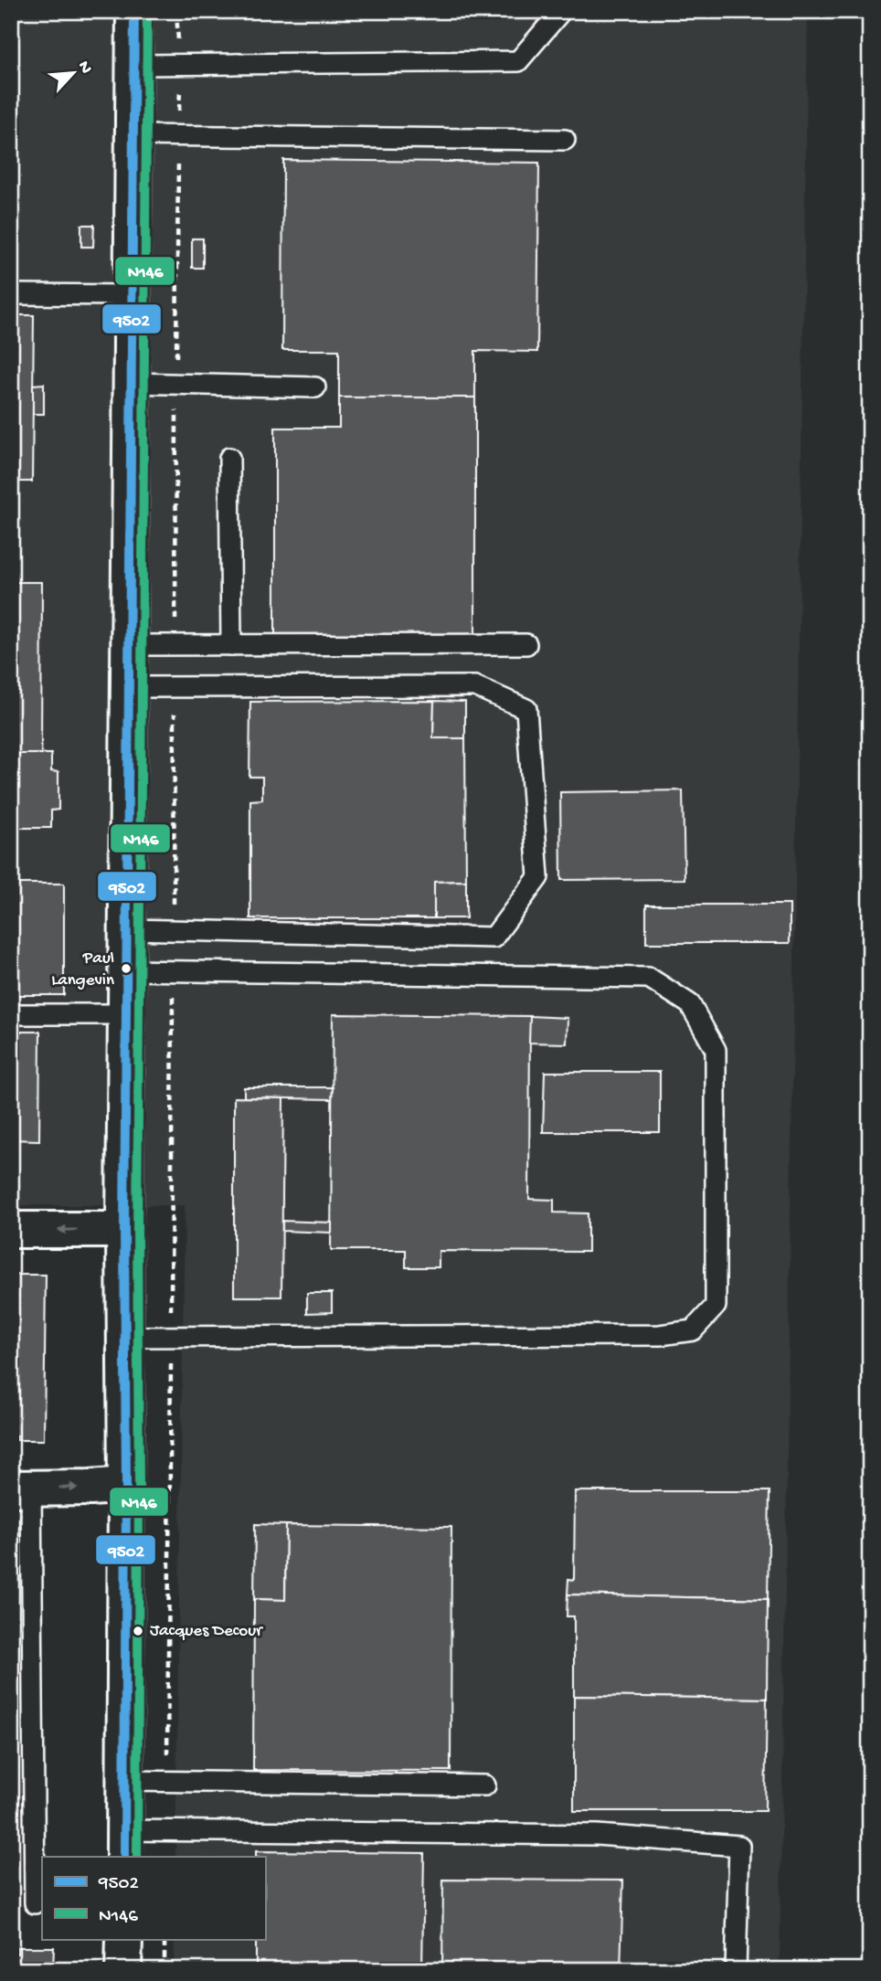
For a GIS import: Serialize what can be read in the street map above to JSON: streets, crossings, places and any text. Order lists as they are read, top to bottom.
{
  "places": ["Paul Langevin", "Jacques Decour"],
  "lines": ["transit line 9502", "transit line N146"],
  "legend": ["9502", "N146"],
  "north": "top right"
}
